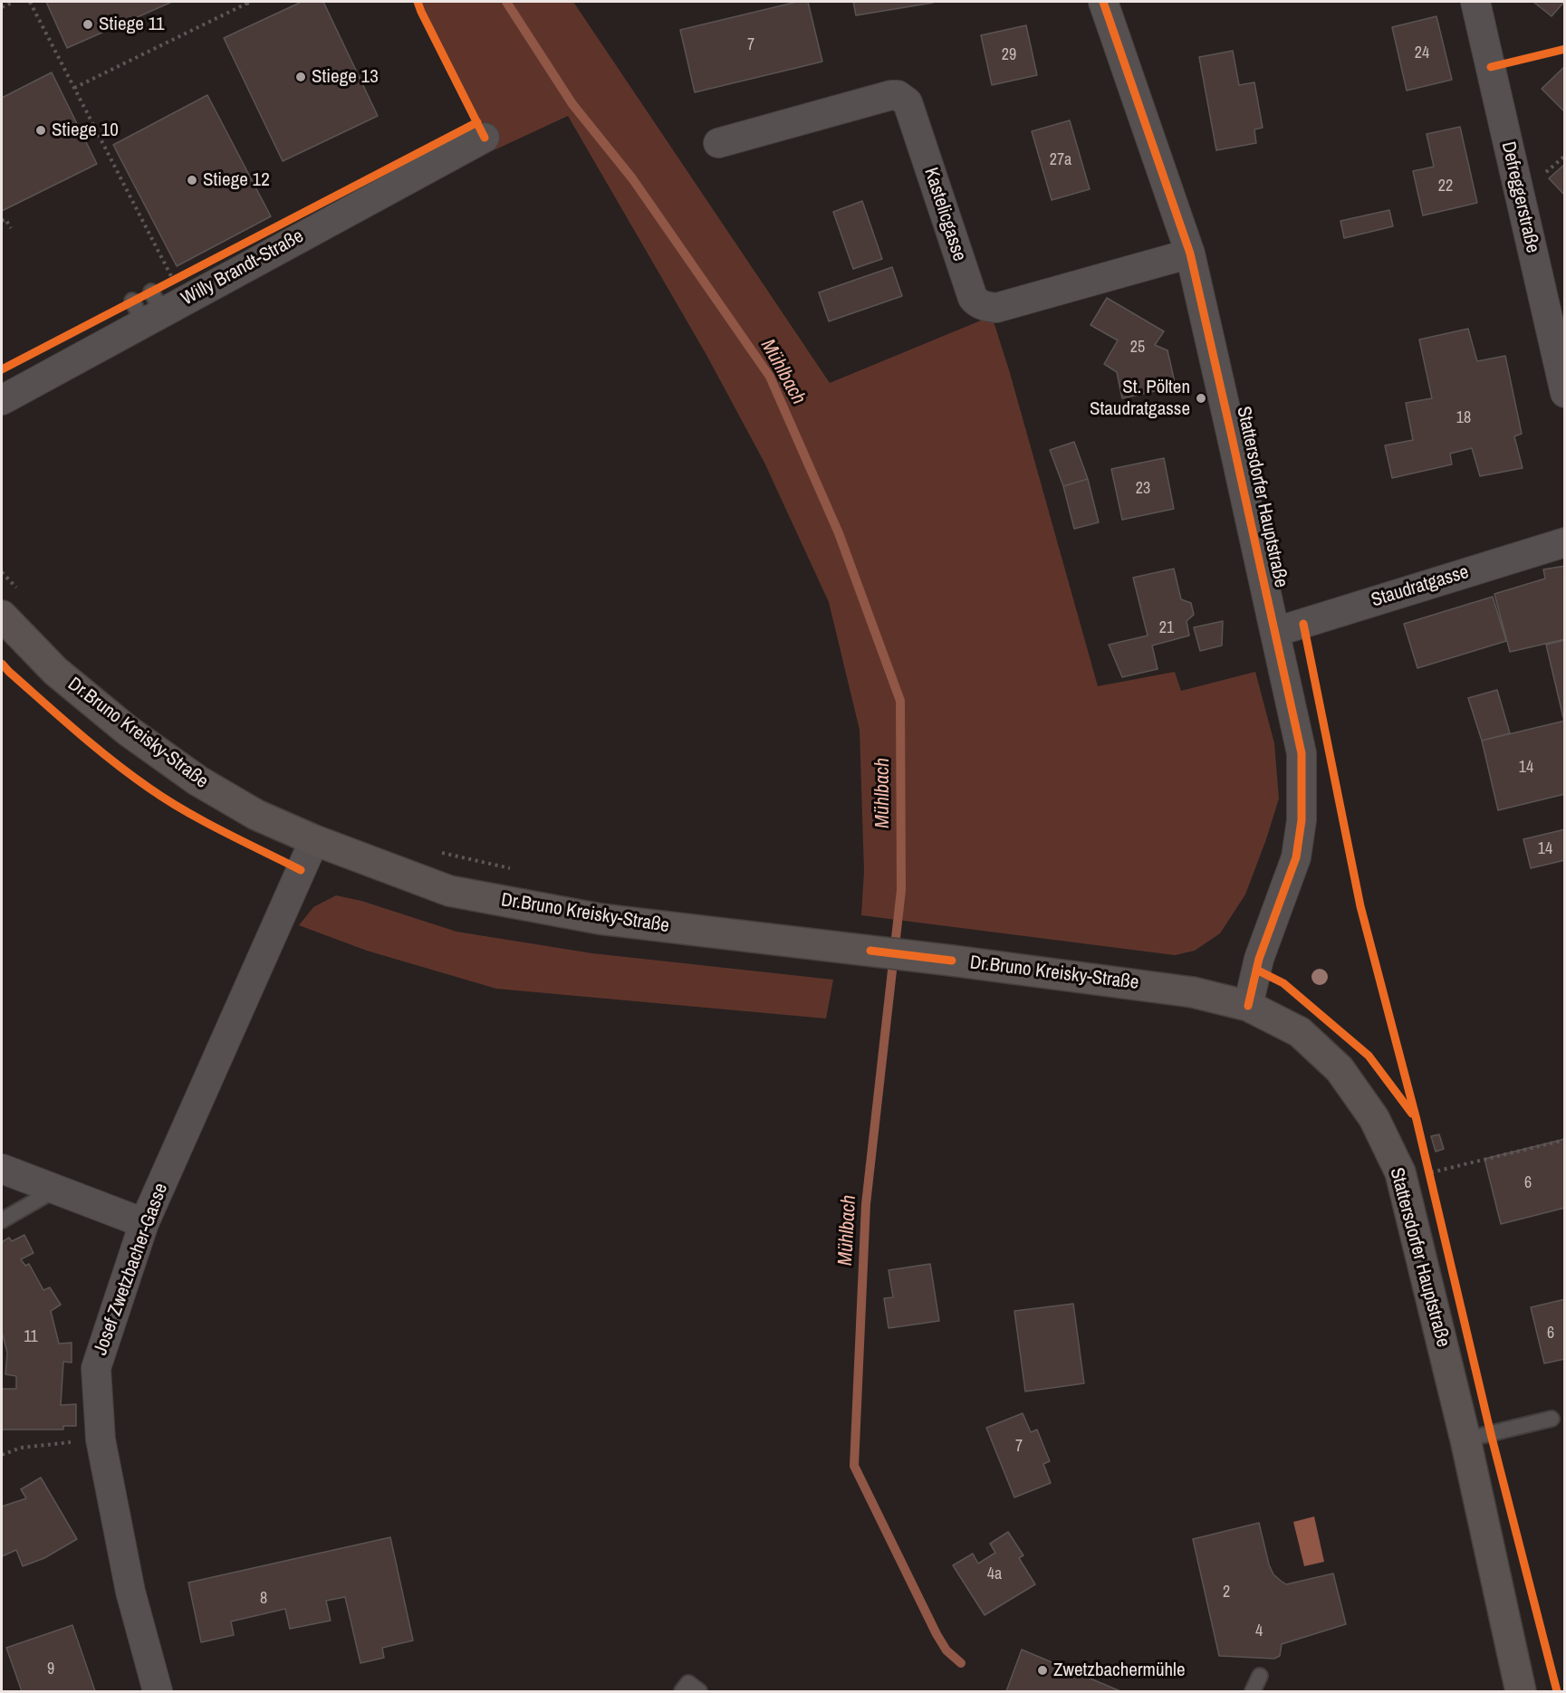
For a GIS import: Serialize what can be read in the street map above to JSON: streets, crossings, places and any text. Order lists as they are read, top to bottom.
{
  "streets": {
    "main road": ["Stattersdorfer Hauptstraße", "Dr.Bruno Kreisky-Straße"],
    "street": [
      "Defreggerstraße",
      "Kastelicgasse",
      "Willy Brandt-Straße",
      "Staudratgasse",
      "Josef Zwetzbacher-Gasse"
    ]
  },
  "crossings": [
    ["Kastelicgasse", "Stattersdorfer Hauptstraße"],
    ["Stattersdorfer Hauptstraße", "Staudratgasse"],
    ["Stattersdorfer Hauptstraße", "Dr.Bruno Kreisky-Straße"],
    ["Dr.Bruno Kreisky-Straße", "Josef Zwetzbacher-Gasse"]
  ],
  "water": ["Mühlbach"],
  "places": [
    "Stiege 11",
    "Stiege 13",
    "Stiege 10",
    "Stiege 12",
    "St. Pölten Staudratgasse",
    "Zwetzbachermühle"
  ],
  "house_numbers": [
    "7",
    "24",
    "29",
    "27a",
    "22",
    "25",
    "18",
    "23",
    "21",
    "14",
    "14",
    "6",
    "6",
    "11",
    "7",
    "4a",
    "2",
    "8",
    "4",
    "9"
  ]
}
